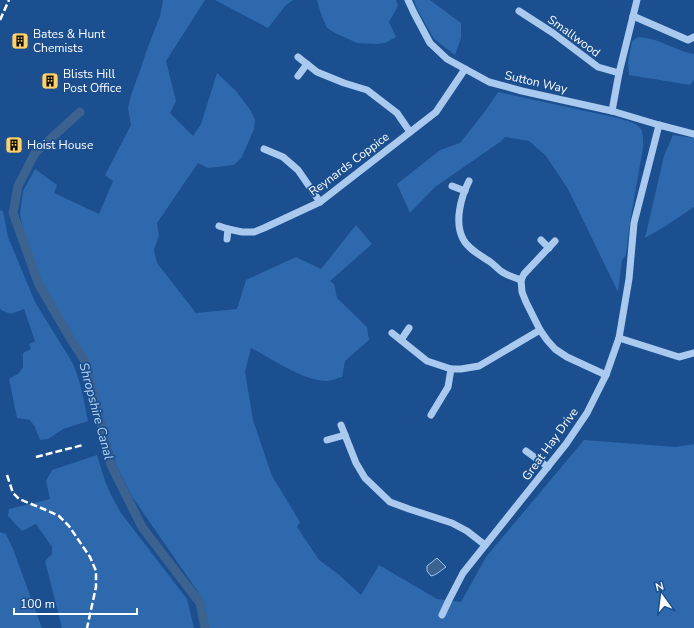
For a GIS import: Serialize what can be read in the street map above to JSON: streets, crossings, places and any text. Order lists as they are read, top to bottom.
{
  "streets": {
    "street": [
      "Smallwood",
      "Sutton Way",
      "Reynards Coppice",
      "Great Hay Drive"
    ]
  },
  "crossings": [
    ["Sutton Way", "Reynards Coppice"],
    ["Sutton Way", "Great Hay Drive"]
  ],
  "water": ["Shropshire Canal"],
  "places": {
    "building": ["Bates & Hunt Chemists", "Blists Hill Post Office", "Hoist House"]
  },
  "scale_bar": "100 m",
  "north": "top"
}
